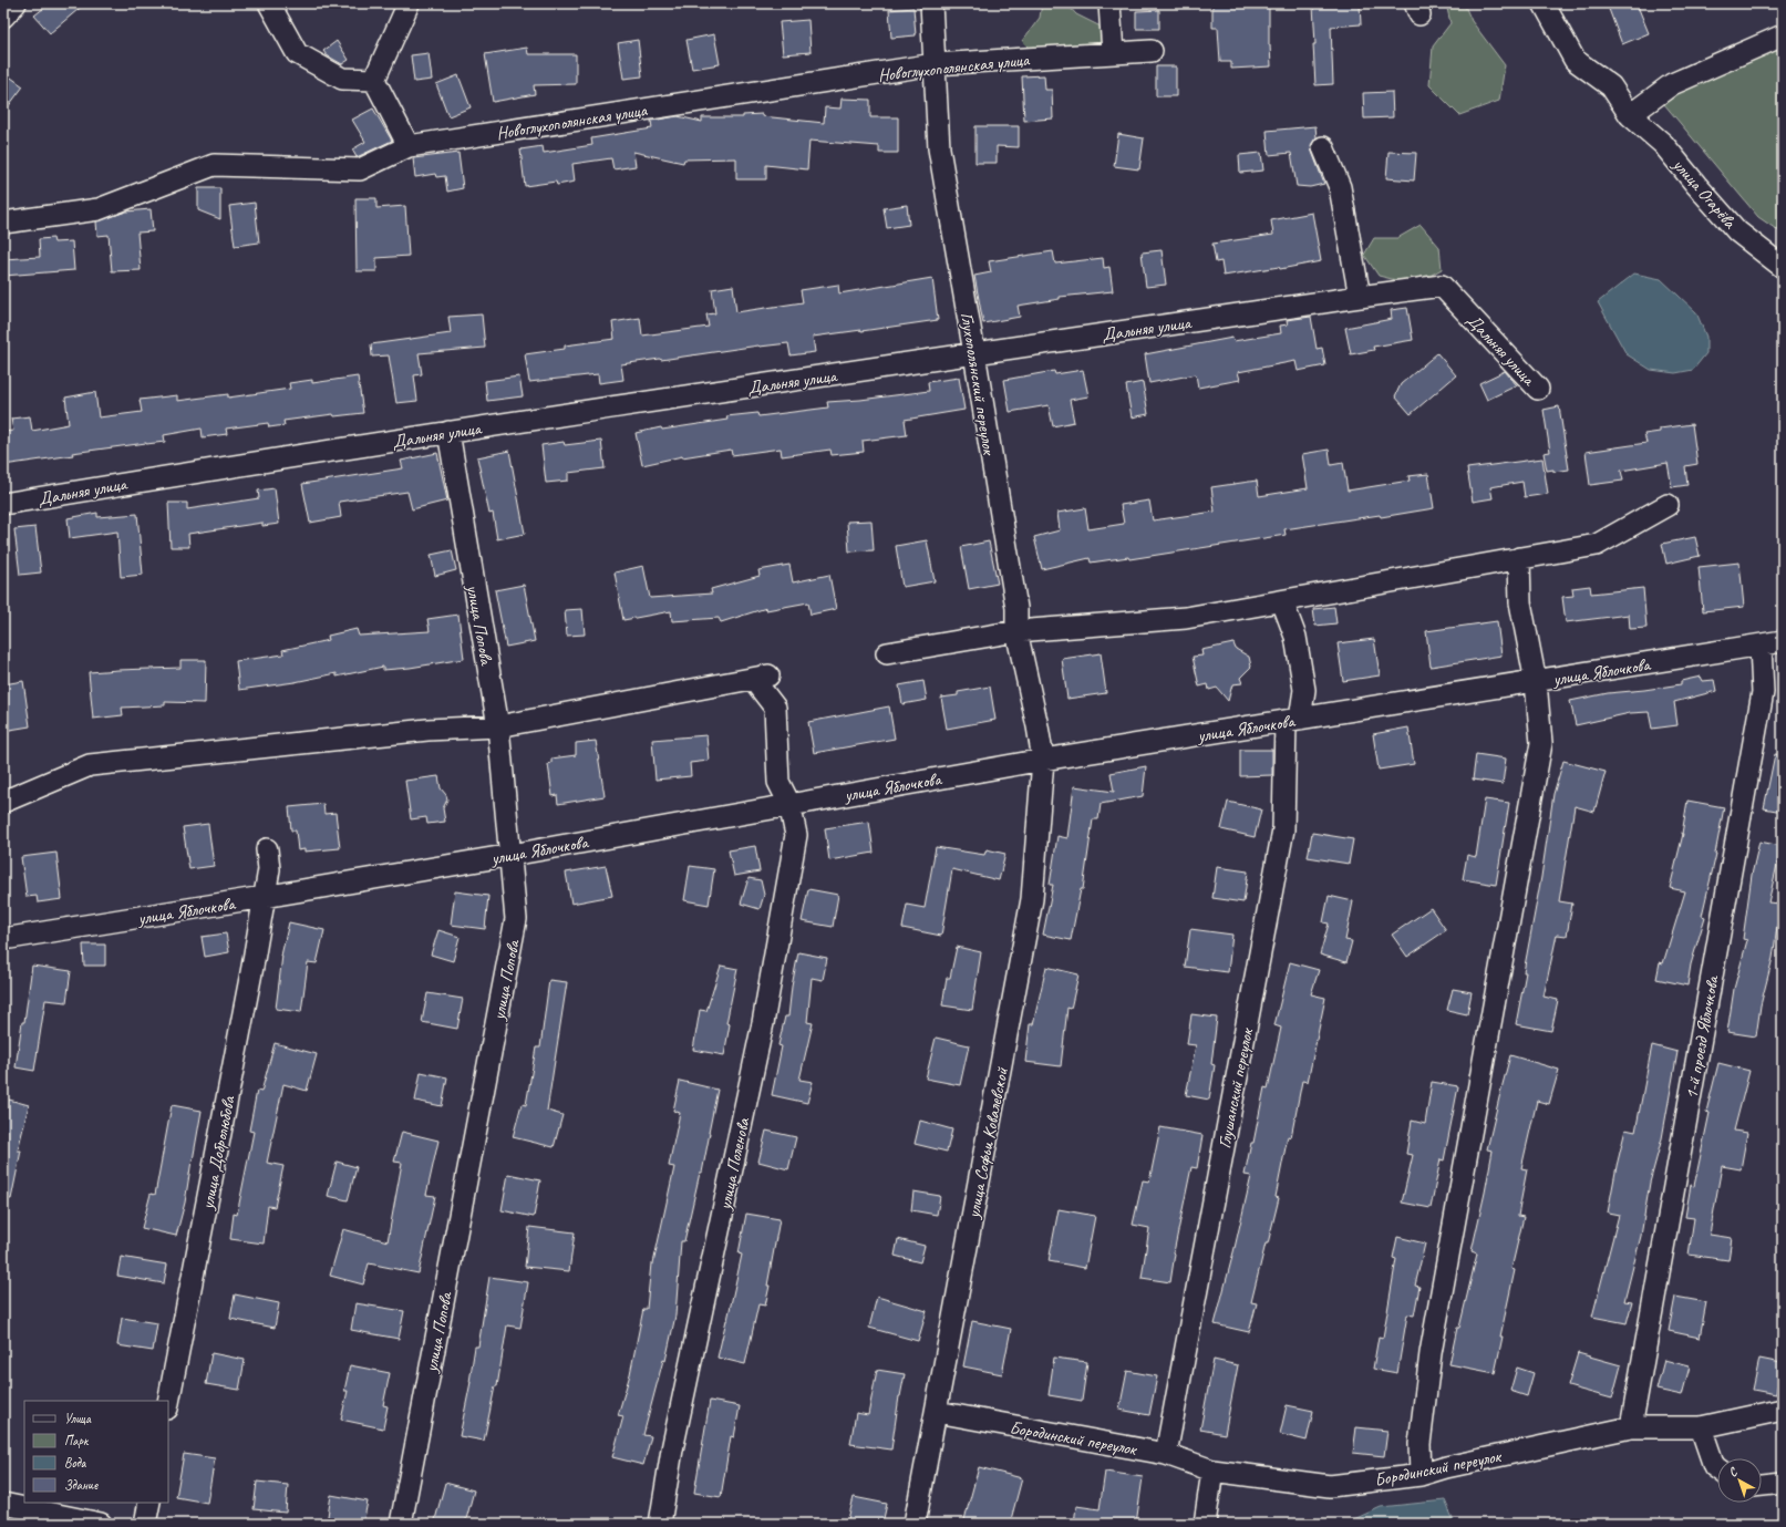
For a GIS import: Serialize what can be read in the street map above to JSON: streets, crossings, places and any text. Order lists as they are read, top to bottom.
{
  "streets": {
    "street": [
      "Новоглухополянская улица",
      "улица Огарёва",
      "Дальняя улица",
      "Глухополянский переулок",
      "улица Попова",
      "улица Яблочкова",
      "1-й проезд Яблочкова",
      "Глушанский переулок",
      "улица Софьи Ковалевской",
      "улица Добролюбова",
      "улица Поленова",
      "Бородинский переулок"
    ]
  },
  "crossings": [
    ["Новоглухополянская улица", "Глухополянский переулок"],
    ["Дальняя улица", "Глухополянский переулок"],
    ["Дальняя улица", "улица Попова"],
    ["Глухополянский переулок", "улица Яблочкова"],
    ["Глухополянский переулок", "улица Софьи Ковалевской"],
    ["улица Попова", "улица Яблочкова"],
    ["улица Попова", "улица Поленова"],
    ["улица Яблочкова", "1-й проезд Яблочкова"],
    ["улица Яблочкова", "Глушанский переулок"],
    ["улица Яблочкова", "улица Софьи Ковалевской"],
    ["улица Яблочкова", "улица Добролюбова"],
    ["улица Яблочкова", "улица Поленова"],
    ["1-й проезд Яблочкова", "Бородинский переулок"],
    ["Глушанский переулок", "Бородинский переулок"],
    ["улица Софьи Ковалевской", "Бородинский переулок"]
  ],
  "legend": [
    "Улица",
    "Парк",
    "Вода",
    "Здание"
  ],
  "north": "top left"
}
